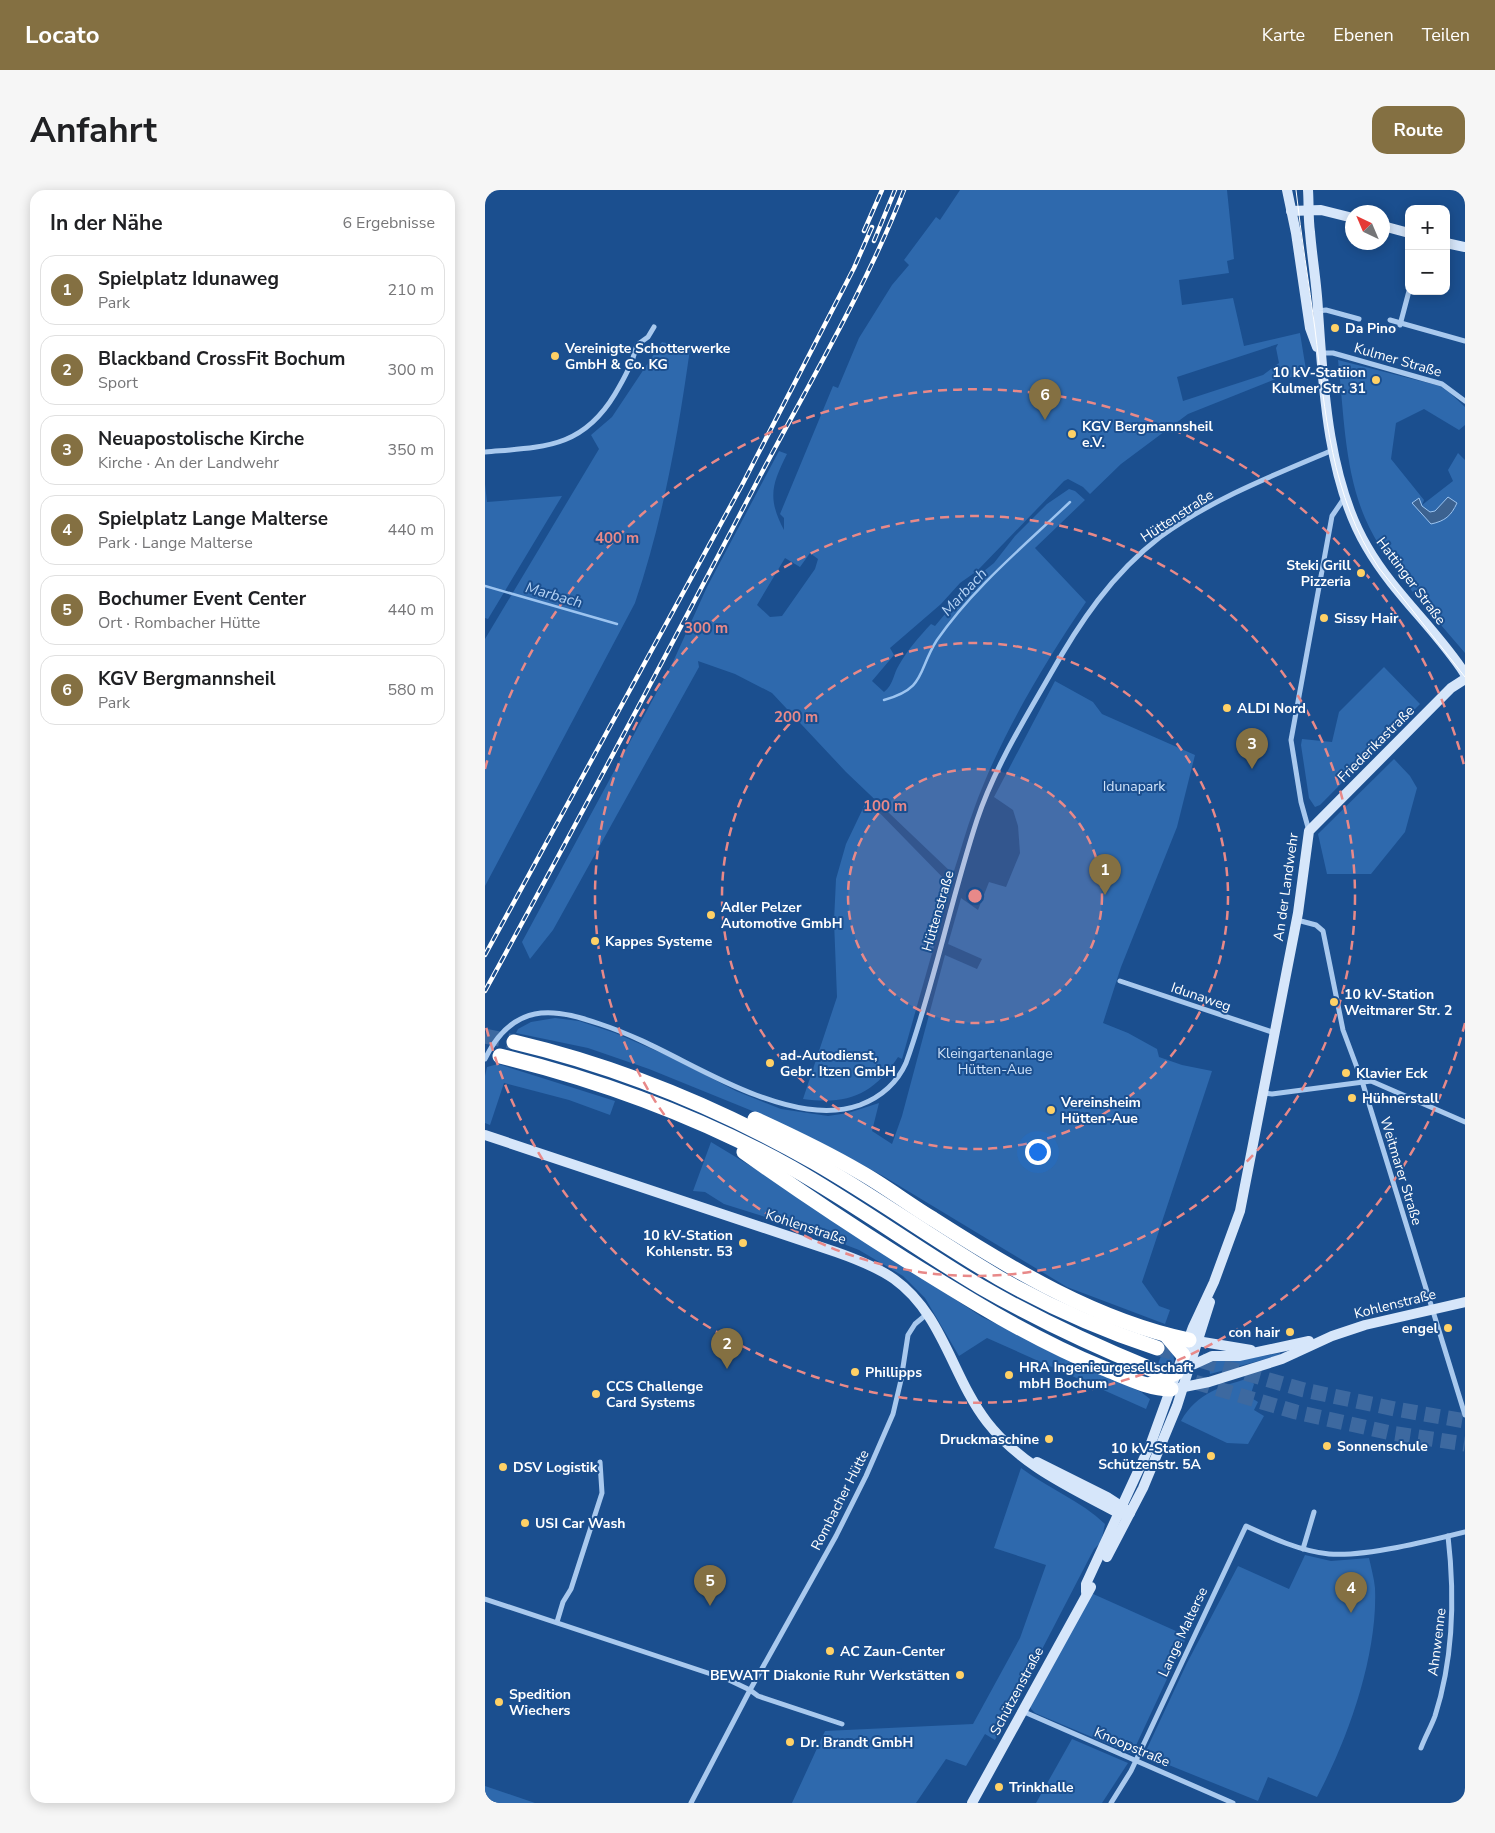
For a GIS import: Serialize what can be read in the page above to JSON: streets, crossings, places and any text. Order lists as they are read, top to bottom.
{
  "streets": {
    "street": [
      "Kulmer Straße",
      "Hüttenstraße",
      "Hattinger Straße",
      "Friederikastraße",
      "An der Landwehr",
      "Idunaweg",
      "Weitmarer Straße",
      "Kohlenstraße",
      "Rombacher Hütte",
      "Lange Malterse",
      "Ahnwenne",
      "Schützenstraße",
      "Knoopstraße"
    ]
  },
  "crossings": [
    ["Kulmer Straße", "Hattinger Straße"],
    ["Hüttenstraße", "Hattinger Straße"],
    ["Hattinger Straße", "An der Landwehr"],
    ["Friederikastraße", "An der Landwehr"],
    ["An der Landwehr", "Idunaweg"],
    ["An der Landwehr", "Weitmarer Straße"],
    ["An der Landwehr", "Kohlenstraße"],
    ["An der Landwehr", "Schützenstraße"],
    ["Weitmarer Straße", "Kohlenstraße"],
    ["Kohlenstraße", "Rombacher Hütte"],
    ["Kohlenstraße", "Schützenstraße"],
    ["Lange Malterse", "Ahnwenne"],
    ["Lange Malterse", "Knoopstraße"],
    ["Schützenstraße", "Knoopstraße"]
  ],
  "water": ["Marbach"],
  "parks": ["Idunapark", "Kleingartenanlage Hütten-Aue"],
  "places": [
    "Da Pino",
    "Vereinigte Schotterwerke GmbH & Co. KG",
    "10 kV-Statiion Kulmer Str. 31",
    "KGV Bergmannsheil e.V.",
    "Steki Grill Pizzeria",
    "Sissy Hair",
    "ALDI Nord",
    "Adler Pelzer Automotive GmbH",
    "Kappes Systeme",
    "10 kV-Station Weitmarer Str. 2",
    "ad-Autodienst, Gebr. Itzen GmbH",
    "Klavier Eck",
    "Hühnerstall",
    "Vereinsheim Hütten-Aue",
    "10 kV-Station Kohlenstr. 53",
    "engel",
    "con hair",
    "Phillipps",
    "HRA Ingenieurgesellschaft mbH Bochum",
    "CCS Challenge Card Systems",
    "Druckmaschine",
    "Sonnenschule",
    "10 kV-Station Schützenstr. 5A",
    "DSV Logistik",
    "USI Car Wash",
    "AC Zaun-Center",
    "BEWATT Diakonie Ruhr Werkstätten",
    "Spedition Wiechers",
    "Dr. Brandt GmbH",
    "Trinkhalle"
  ],
  "north": "top left",
  "page": {
    "header": "Locato",
    "nav": ["Karte", "Ebenen", "Teilen"],
    "buttons": "Route",
    "title": "Anfahrt",
    "heading": ["In der Nähe", "6 Ergebnisse"],
    "map_buttons": ["+", "−"],
    "list": [
      {
        "mark": "1",
        "name": "Spielplatz Idunaweg",
        "note": "Park",
        "value": "210 m"
      },
      {
        "mark": "2",
        "name": "Blackband CrossFit Bochum",
        "note": "Sport",
        "value": "300 m"
      },
      {
        "mark": "3",
        "name": "Neuapostolische Kirche",
        "note": "Kirche · An der Landwehr",
        "value": "350 m"
      },
      {
        "mark": "4",
        "name": "Spielplatz Lange Malterse",
        "note": "Park · Lange Malterse",
        "value": "440 m"
      },
      {
        "mark": "5",
        "name": "Bochumer Event Center",
        "note": "Ort · Rombacher Hütte",
        "value": "440 m"
      },
      {
        "mark": "6",
        "name": "KGV Bergmannsheil",
        "note": "Park",
        "value": "580 m"
      }
    ],
    "pins": [
      "6",
      "3",
      "1",
      "2",
      "5",
      "4"
    ]
  },
  "rings": [
    "400 m",
    "300 m",
    "200 m",
    "100 m"
  ]
}
